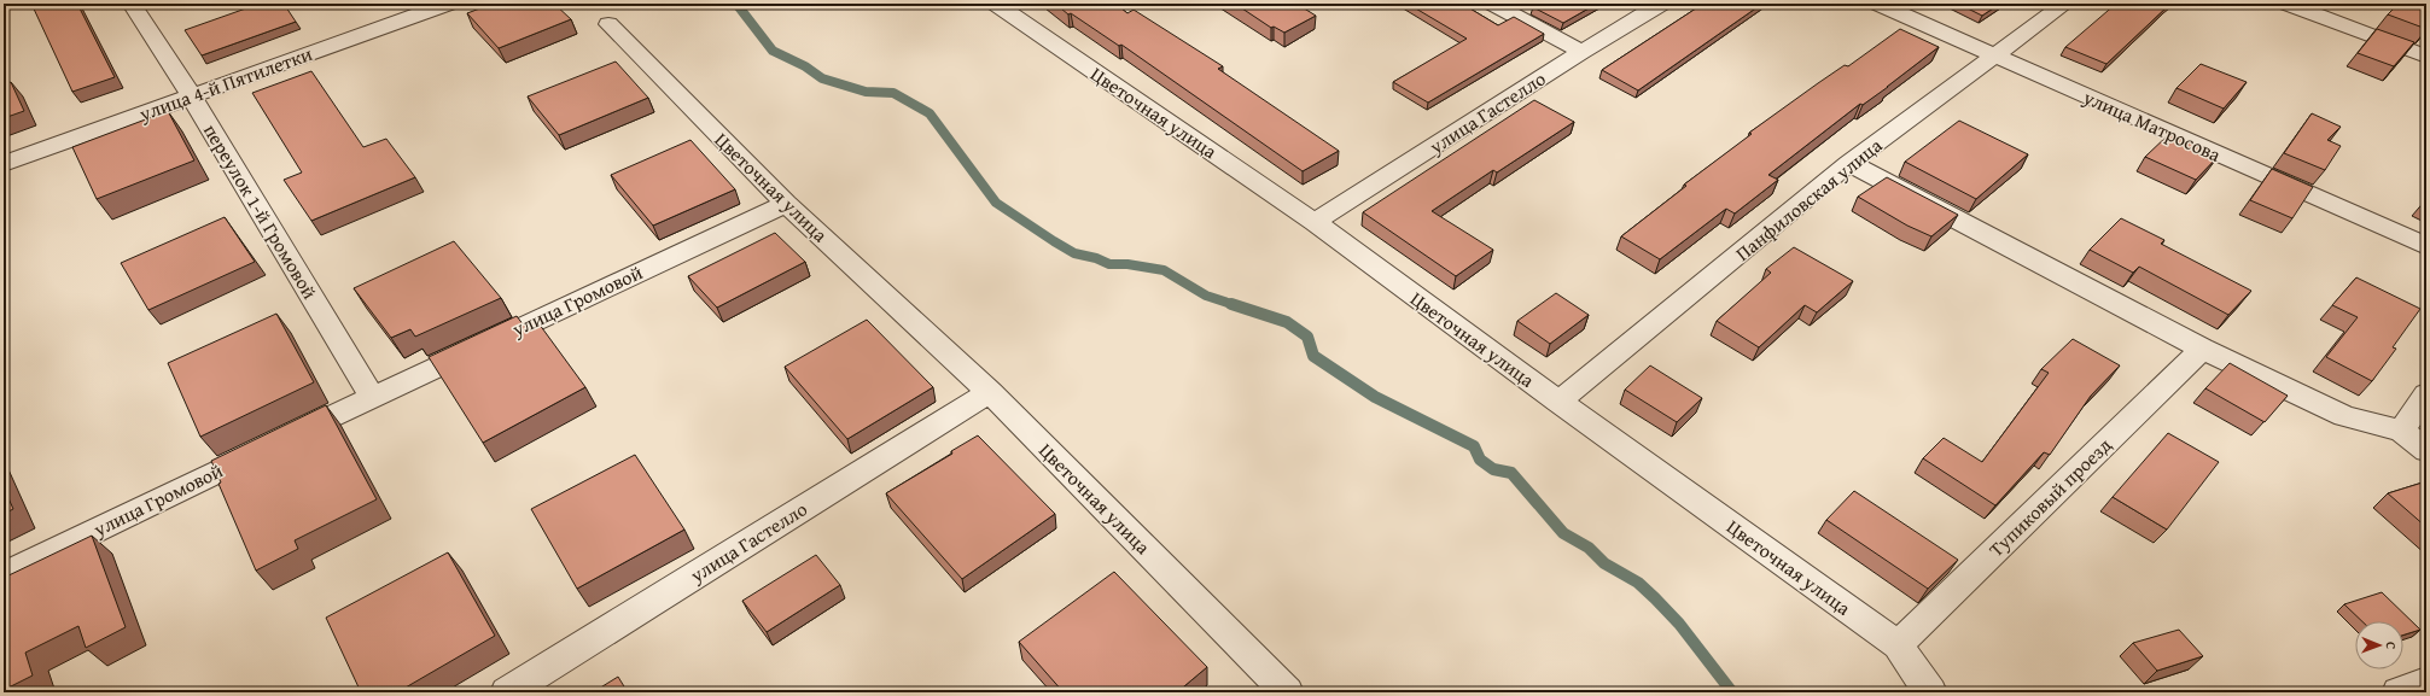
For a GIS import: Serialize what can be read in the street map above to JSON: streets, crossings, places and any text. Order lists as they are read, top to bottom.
{
  "streets": {
    "street": [
      "улица 4-й Пятилетки",
      "Цветочная улица",
      "улица Гастелло",
      "улица Матросова",
      "Панфиловская улица",
      "переулок 1-й Громовой",
      "улица Громовой",
      "Тупиковый проезд"
    ]
  },
  "crossings": [
    ["улица 4-й Пятилетки", "переулок 1-й Громовой"],
    ["Цветочная улица", "улица Гастелло"],
    ["Цветочная улица", "Панфиловская улица"],
    ["Цветочная улица", "улица Громовой"],
    ["Цветочная улица", "Тупиковый проезд"],
    ["улица Матросова", "Панфиловская улица"],
    ["переулок 1-й Громовой", "улица Громовой"]
  ],
  "north": "right"
}
